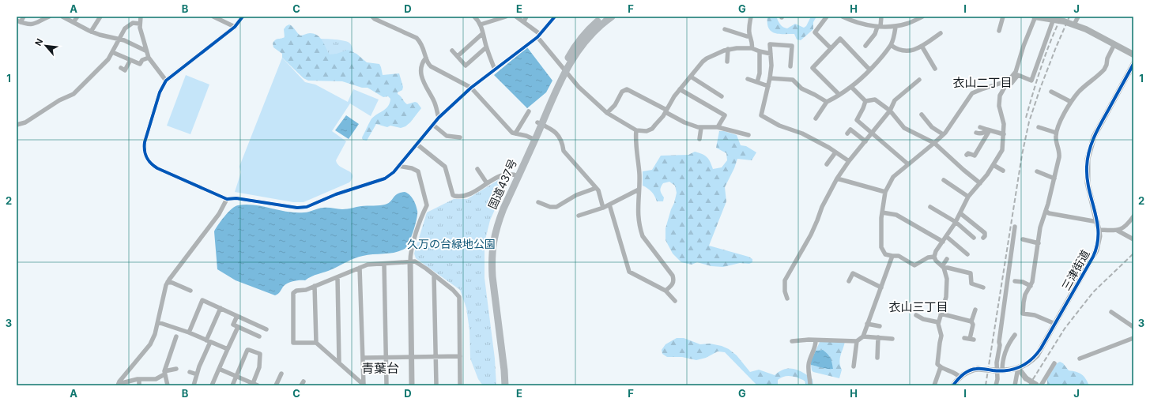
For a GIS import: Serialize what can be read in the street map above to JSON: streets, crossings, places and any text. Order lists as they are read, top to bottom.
{
  "streets": {
    "highway": ["国道437号"],
    "street": ["三津街道"]
  },
  "districts": ["衣山二丁目", "衣山三丁目", "青葉台"],
  "parks": ["久万の台緑地公園"],
  "north": "top left",
  "grid": {
    "columns": [
      "A",
      "B",
      "C",
      "D",
      "E",
      "F",
      "G",
      "H",
      "I",
      "J"
    ],
    "rows": ["1", "2", "3"]
  }
}
